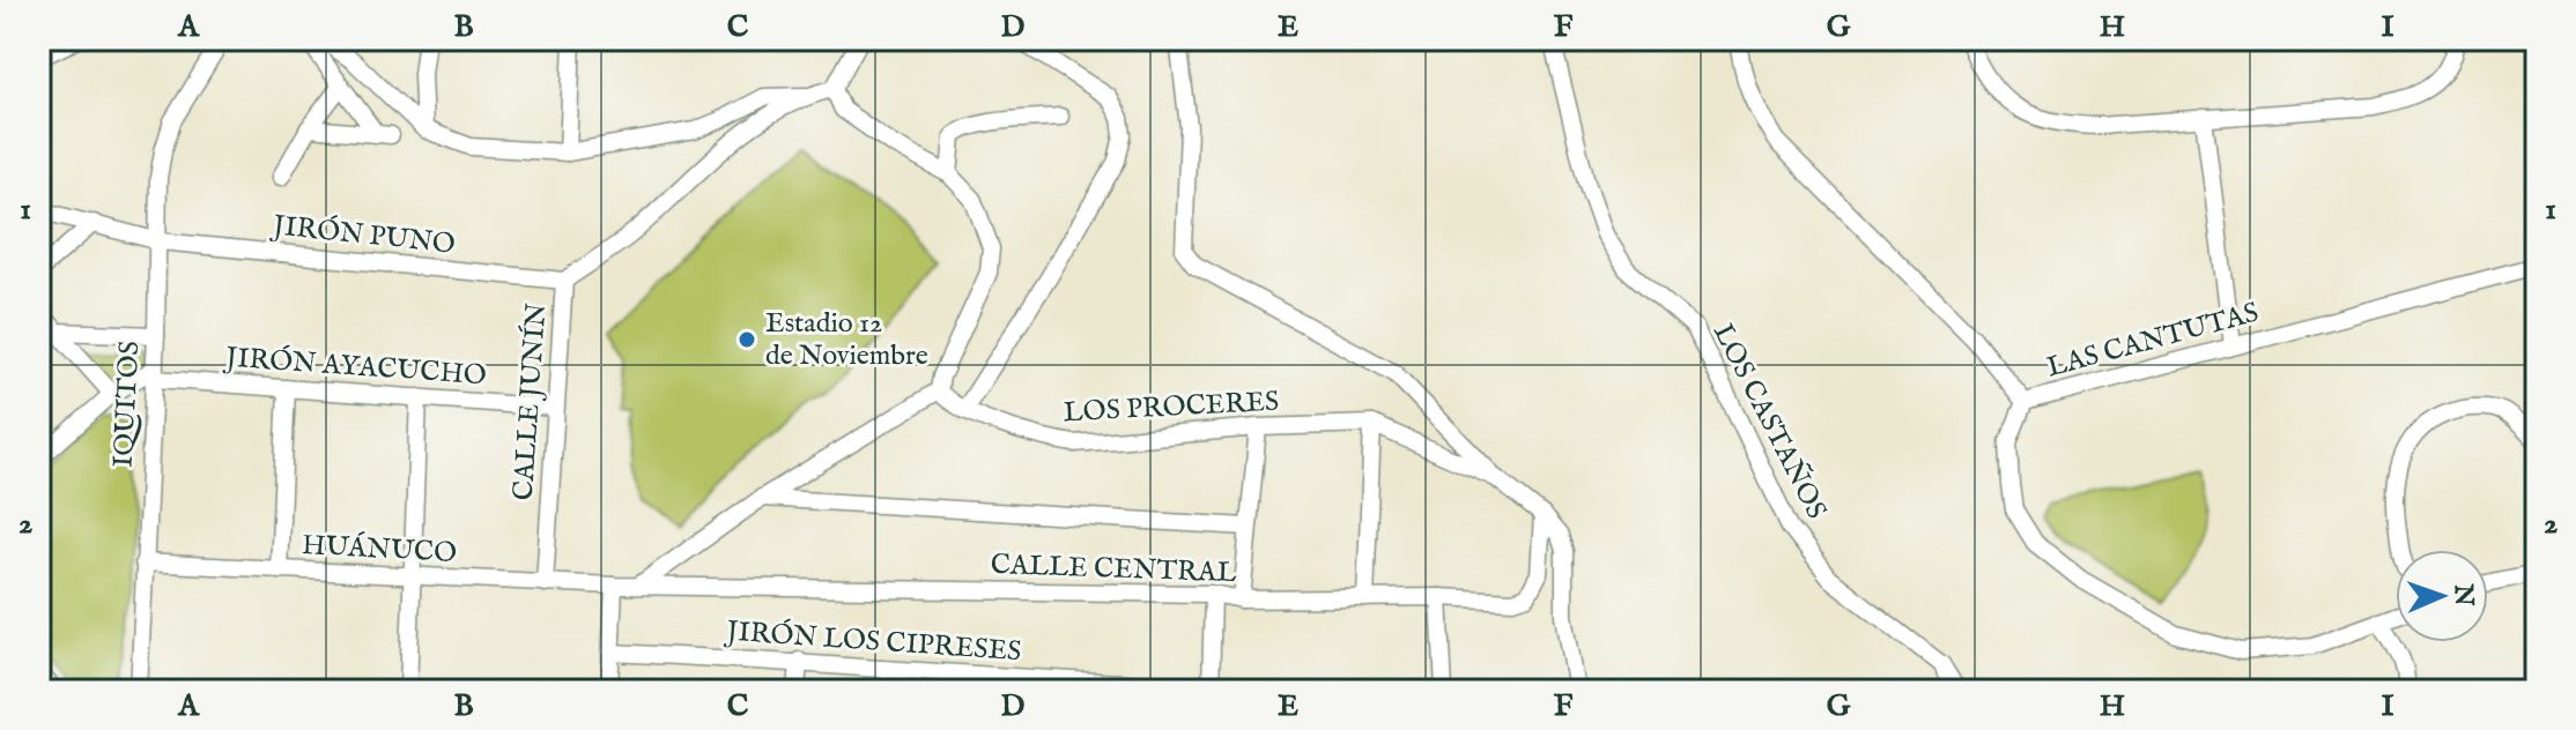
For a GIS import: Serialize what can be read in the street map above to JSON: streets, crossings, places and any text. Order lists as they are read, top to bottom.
{
  "streets": {
    "street": [
      "JIRÓN PUNO",
      "LAS CANTUTAS",
      "JIRÓN AYACUCHO",
      "CALLE JUNÍN",
      "IQUITOS",
      "LOS PROCERES",
      "LOS CASTAÑOS",
      "HUÁNUCO",
      "CALLE CENTRAL",
      "JIRÓN LOS CIPRESES"
    ]
  },
  "crossings": [
    ["JIRÓN PUNO", "CALLE JUNÍN"],
    ["JIRÓN PUNO", "IQUITOS"],
    ["JIRÓN AYACUCHO", "CALLE JUNÍN"],
    ["JIRÓN AYACUCHO", "IQUITOS"],
    ["CALLE JUNÍN", "HUÁNUCO"],
    ["IQUITOS", "HUÁNUCO"],
    ["LOS PROCERES", "CALLE CENTRAL"],
    ["HUÁNUCO", "CALLE CENTRAL"]
  ],
  "places": ["Estadio 12 de Noviembre"],
  "north": "right",
  "grid": {
    "columns": [
      "A",
      "B",
      "C",
      "D",
      "E",
      "F",
      "G",
      "H",
      "I"
    ],
    "rows": ["1", "2"]
  }
}
